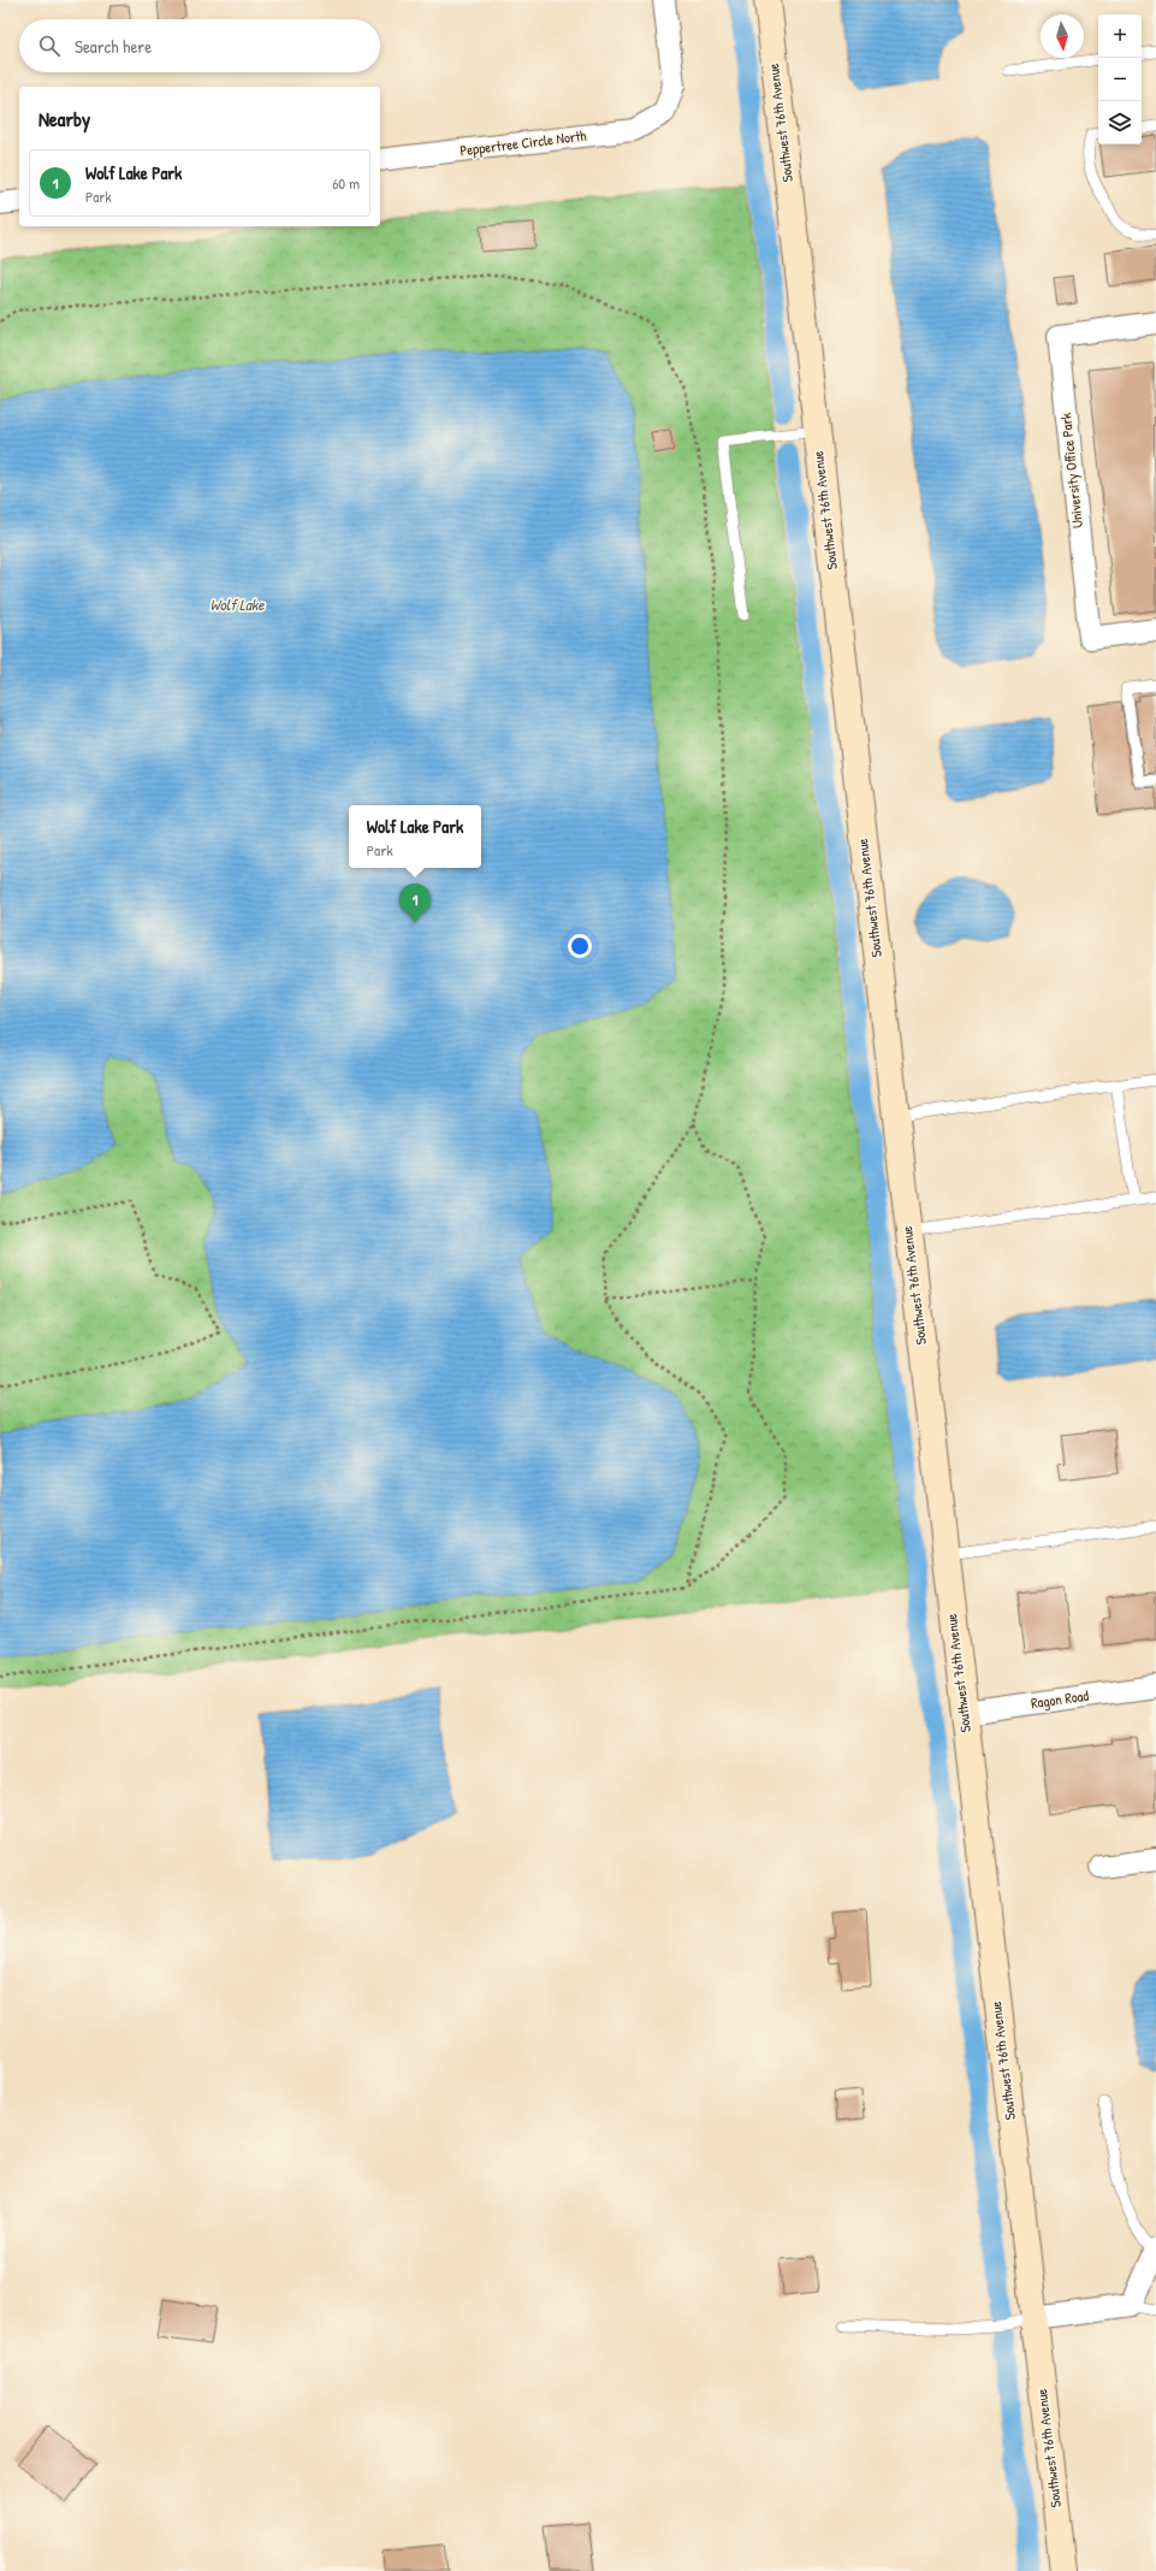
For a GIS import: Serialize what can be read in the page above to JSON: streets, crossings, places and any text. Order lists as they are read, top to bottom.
{
  "streets": {
    "street": [
      "Southwest 76th Avenue",
      "Peppertree Circle North",
      "University Office Park",
      "Ragon Road"
    ]
  },
  "crossings": [
    ["Southwest 76th Avenue", "Ragon Road"]
  ],
  "water": ["Wolf Lake"],
  "north": "bottom",
  "page": {
    "map_buttons": ["+", "−"],
    "search": "Search here",
    "heading": "Nearby",
    "list": [
      {
        "mark": "1",
        "name": "Wolf Lake Park",
        "note": "Park",
        "value": "60 m"
      }
    ],
    "popup": ["Wolf Lake Park", "Park"],
    "pins": "1"
  }
}
